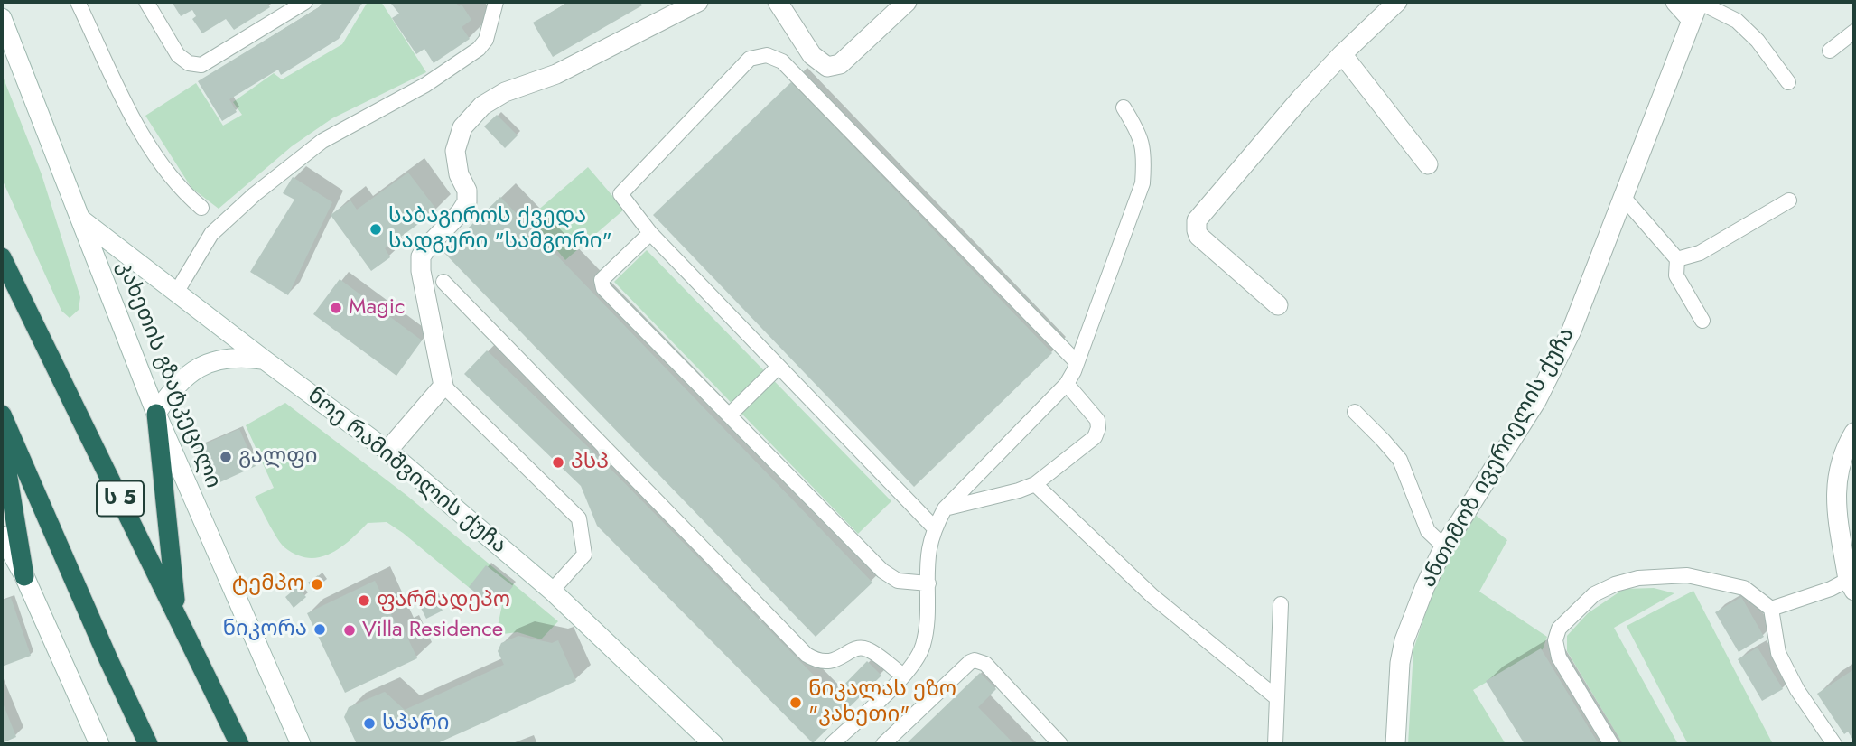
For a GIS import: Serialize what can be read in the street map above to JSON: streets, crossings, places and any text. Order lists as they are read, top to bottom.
{
  "streets": {
    "highway": ["ს 5"],
    "street": ["კახეთის გზატკეცილი", "ანთიმოზ ივერიელის ქუჩა", "ნოე რამიშვილის ქუჩა"]
  },
  "crossings": [
    ["კახეთის გზატკეცილი", "ნოე რამიშვილის ქუჩა"]
  ],
  "places": [
    "საბაგიროს ქვედა სადგური \"სამგორი\"",
    "Magic",
    "გალფი",
    "პსპ",
    "ტემპო",
    "ფარმადეპო",
    "ნიკორა",
    "Villa Residence",
    "ნიკალას ეზო \"კახეთი\"",
    "სპარი"
  ]
}
